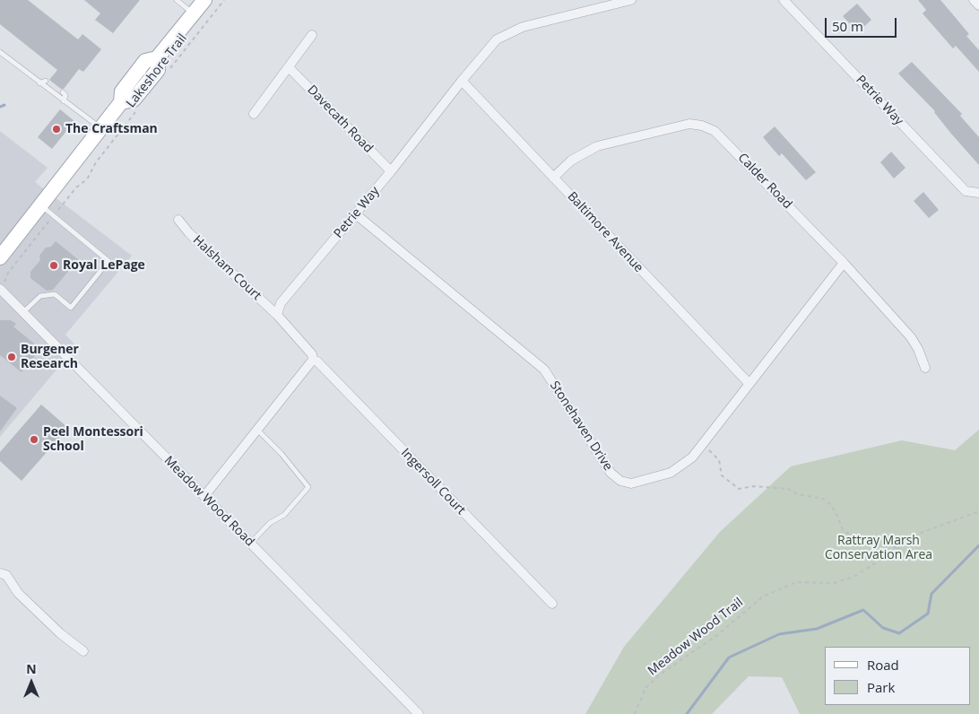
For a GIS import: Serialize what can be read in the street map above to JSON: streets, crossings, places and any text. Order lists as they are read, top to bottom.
{
  "streets": {
    "street": [
      "Petrie Way",
      "Davecath Road",
      "Calder Road",
      "Baltimore Avenue",
      "Halsham Court",
      "Stonehaven Drive",
      "Ingersoll Court",
      "Meadow Wood Road"
    ],
    "path": ["Lakeshore Trail", "Meadow Wood Trail"]
  },
  "crossings": [
    ["Petrie Way", "Davecath Road"],
    ["Petrie Way", "Baltimore Avenue"],
    ["Petrie Way", "Halsham Court"],
    ["Petrie Way", "Stonehaven Drive"],
    ["Calder Road", "Baltimore Avenue"],
    ["Calder Road", "Stonehaven Drive"],
    ["Baltimore Avenue", "Stonehaven Drive"]
  ],
  "parks": ["Rattray Marsh Conservation Area"],
  "places": [
    "The Craftsman",
    "Royal LePage",
    "Burgener Research",
    "Peel Montessori School"
  ],
  "legend": ["Road", "Park"],
  "scale_bar": "50 m",
  "north": "top"
}
